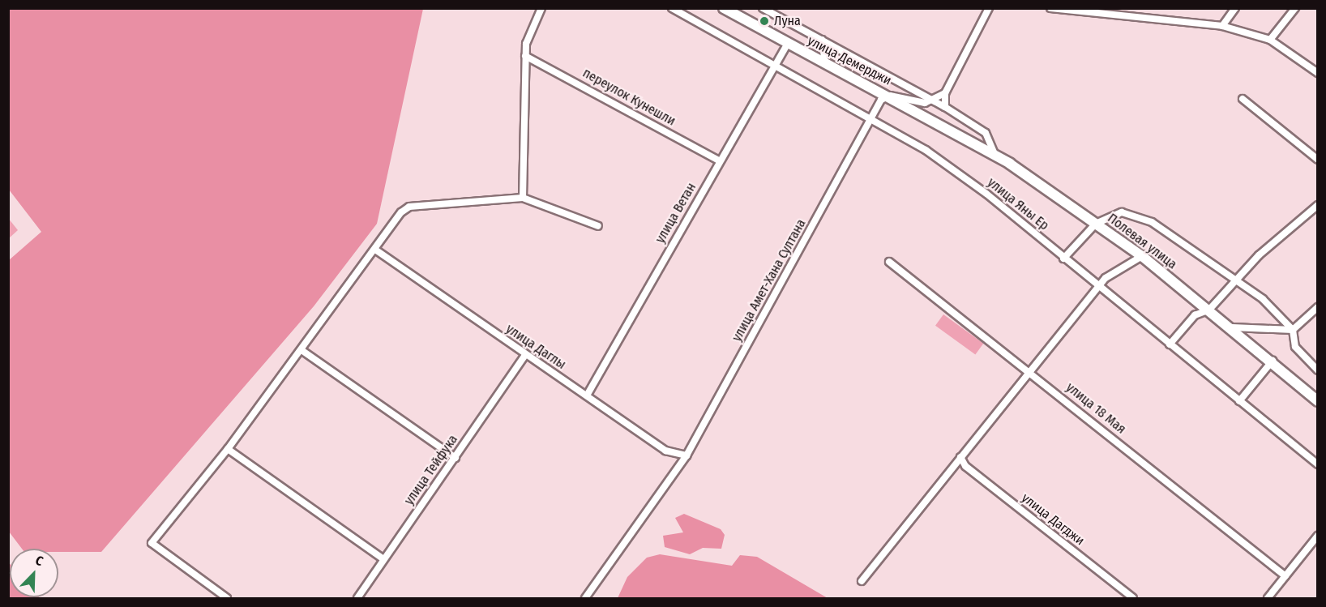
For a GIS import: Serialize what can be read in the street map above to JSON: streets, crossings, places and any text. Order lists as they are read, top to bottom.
{
  "streets": {
    "main road": ["улица Демерджи", "Полевая улица"],
    "street": [
      "переулок Кунешли",
      "улица Яны Ер",
      "улица Ветан",
      "улица Амет-Хана Султана",
      "улица Даглы",
      "улица 18 Мая",
      "улица Тейфука",
      "улица Дагджи"
    ]
  },
  "crossings": [
    ["улица Демерджи", "улица Ветан"],
    ["улица Демерджи", "Полевая улица"],
    ["улица Демерджи", "улица Амет-Хана Султана"],
    ["переулок Кунешли", "улица Ветан"],
    ["улица Яны Ер", "улица Ветан"],
    ["улица Яны Ер", "улица Амет-Хана Султана"],
    ["улица Ветан", "улица Даглы"],
    ["улица Амет-Хана Султана", "улица Даглы"],
    ["улица Даглы", "улица Тейфука"]
  ],
  "places": ["Луна"],
  "north": "top right"
}
